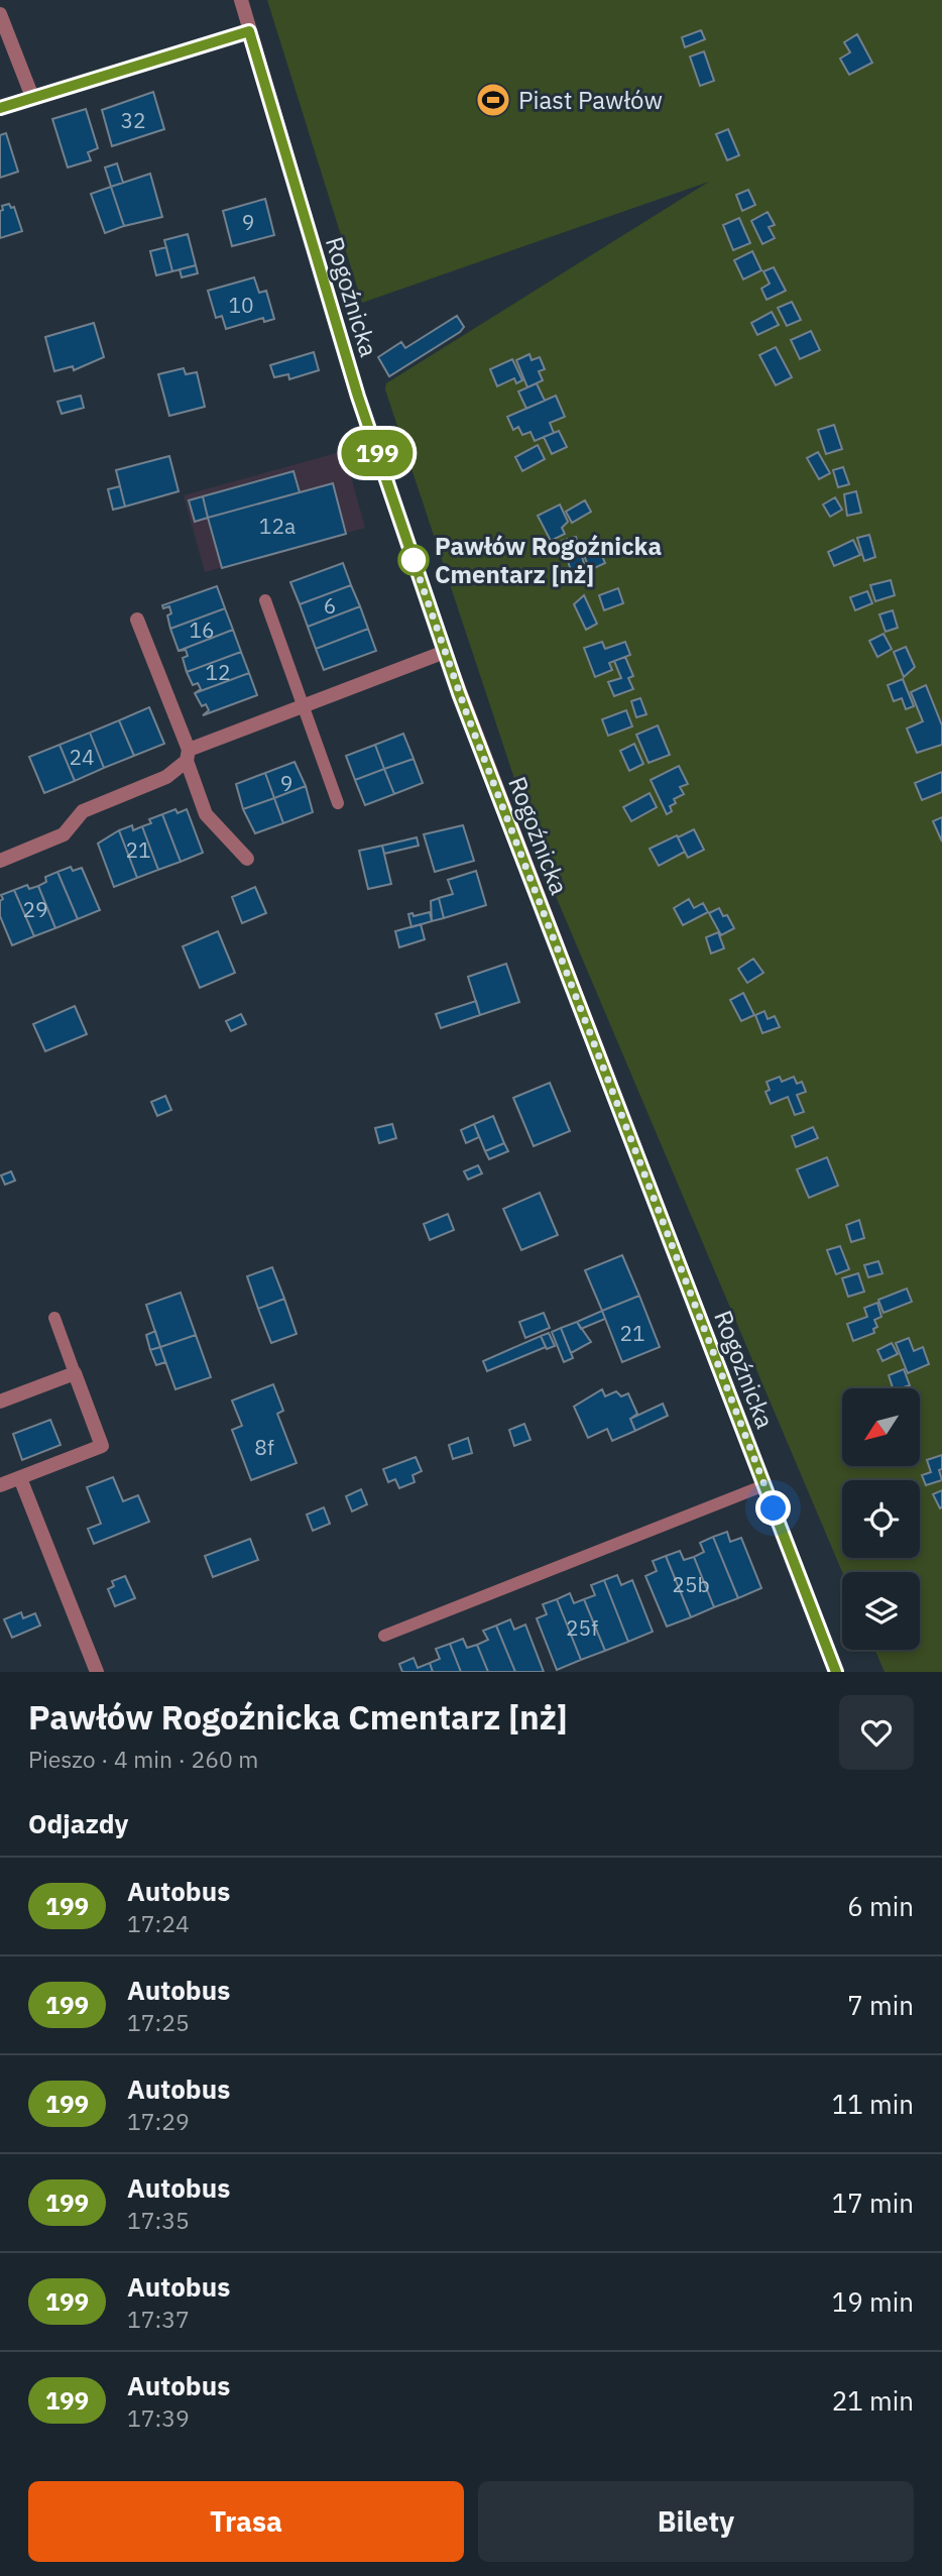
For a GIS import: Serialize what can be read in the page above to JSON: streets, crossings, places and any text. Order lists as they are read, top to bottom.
{
  "streets": {
    "street": ["Rogoźnicka"]
  },
  "places": {
    "sports": ["Piast Pawłów"],
    "other": ["Pawłów Rogoźnicka Cmentarz [nż]"]
  },
  "lines": ["bus line 199"],
  "house_numbers": [
    "32",
    "9",
    "10",
    "12a",
    "6",
    "16",
    "12",
    "24",
    "9",
    "21",
    "29",
    "21",
    "8f",
    "25b",
    "25f"
  ],
  "north": "bottom left",
  "page": {
    "on_map": "199",
    "heading": [
      ["Pawłów Rogoźnicka Cmentarz [nż]", "Pieszo · 4 min · 260 m"],
      "Odjazdy"
    ],
    "list": [
      {
        "mark": "199",
        "name": "Autobus",
        "note": "17:24",
        "value": "6 min"
      },
      {
        "mark": "199",
        "name": "Autobus",
        "note": "17:25",
        "value": "7 min"
      },
      {
        "mark": "199",
        "name": "Autobus",
        "note": "17:29",
        "value": "11 min"
      },
      {
        "mark": "199",
        "name": "Autobus",
        "note": "17:35",
        "value": "17 min"
      },
      {
        "mark": "199",
        "name": "Autobus",
        "note": "17:37",
        "value": "19 min"
      },
      {
        "mark": "199",
        "name": "Autobus",
        "note": "17:39",
        "value": "21 min"
      }
    ],
    "buttons": ["Trasa", "Bilety"]
  }
}
